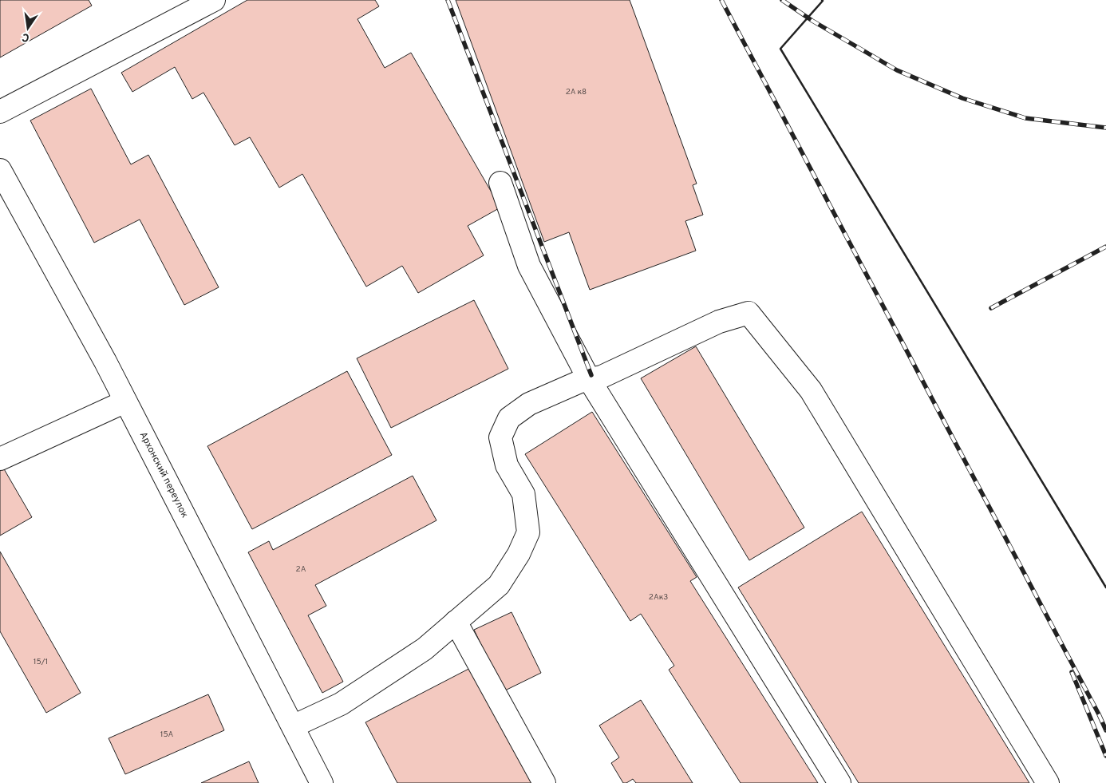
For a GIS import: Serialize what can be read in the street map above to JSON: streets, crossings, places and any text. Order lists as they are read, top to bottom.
{
  "streets": {
    "street": ["Архонский переулок"]
  },
  "house_numbers": [
    "2А к8",
    "2А",
    "2Ак3",
    "15/1",
    "15А"
  ],
  "north": "bottom"
}
